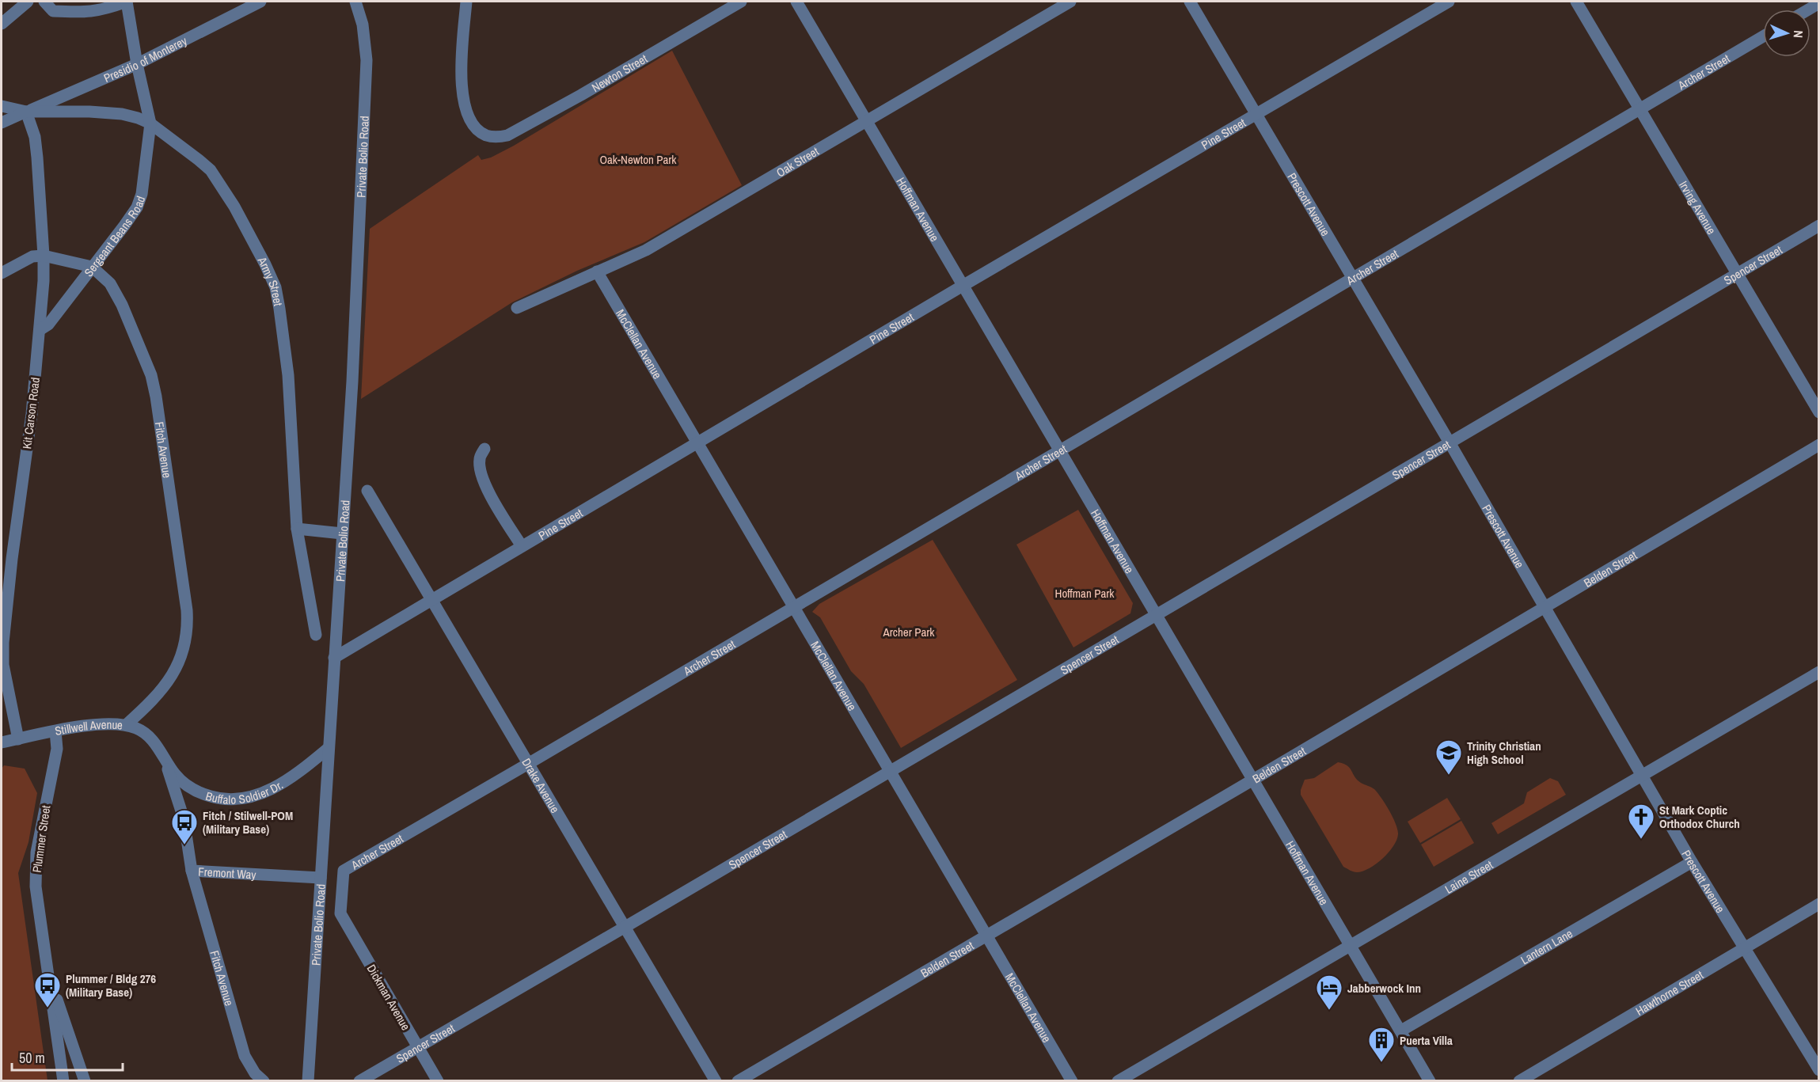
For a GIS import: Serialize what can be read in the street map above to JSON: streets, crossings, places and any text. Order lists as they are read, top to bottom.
{
  "streets": {
    "street": [
      "Presidio of Monterey",
      "Archer Street",
      "Newton Street",
      "Pine Street",
      "Private Bolio Road",
      "Oak Street",
      "Prescott Avenue",
      "Irving Avenue",
      "Hoffman Avenue",
      "Sergeant Beans Road",
      "Spencer Street",
      "Army Street",
      "McClellan Avenue",
      "Kit Carson Road",
      "Fitch Avenue",
      "Belden Street",
      "Stillwell Avenue",
      "Drake Avenue",
      "Buffalo Soldier Dr.",
      "Plummer Street",
      "Fremont Way",
      "Laine Street",
      "Lantern Lane",
      "Hawthorne Street",
      "Dickman Avenue"
    ]
  },
  "crossings": [
    ["Presidio of Monterey", "Sergeant Beans Road"],
    ["Presidio of Monterey", "Army Street"],
    ["Presidio of Monterey", "Kit Carson Road"],
    ["Archer Street", "Prescott Avenue"],
    ["Archer Street", "Irving Avenue"],
    ["Archer Street", "Hoffman Avenue"],
    ["Archer Street", "McClellan Avenue"],
    ["Archer Street", "Drake Avenue"],
    ["Archer Street", "Dickman Avenue"],
    ["Pine Street", "Private Bolio Road"],
    ["Pine Street", "Prescott Avenue"],
    ["Pine Street", "Hoffman Avenue"],
    ["Pine Street", "McClellan Avenue"],
    ["Pine Street", "Drake Avenue"],
    ["Private Bolio Road", "Buffalo Soldier Dr."],
    ["Private Bolio Road", "Fremont Way"],
    ["Oak Street", "Hoffman Avenue"],
    ["Oak Street", "McClellan Avenue"],
    ["Prescott Avenue", "Spencer Street"],
    ["Prescott Avenue", "Belden Street"],
    ["Prescott Avenue", "Laine Street"],
    ["Prescott Avenue", "Lantern Lane"],
    ["Prescott Avenue", "Hawthorne Street"],
    ["Irving Avenue", "Spencer Street"],
    ["Hoffman Avenue", "Spencer Street"],
    ["Hoffman Avenue", "Belden Street"],
    ["Hoffman Avenue", "Laine Street"],
    ["Hoffman Avenue", "Lantern Lane"],
    ["Sergeant Beans Road", "Army Street"],
    ["Sergeant Beans Road", "Kit Carson Road"],
    ["Sergeant Beans Road", "Fitch Avenue"],
    ["Spencer Street", "McClellan Avenue"],
    ["Spencer Street", "Drake Avenue"],
    ["Spencer Street", "Dickman Avenue"],
    ["Army Street", "Kit Carson Road"],
    ["McClellan Avenue", "Belden Street"],
    ["Kit Carson Road", "Fitch Avenue"],
    ["Kit Carson Road", "Stillwell Avenue"],
    ["Fitch Avenue", "Stillwell Avenue"],
    ["Fitch Avenue", "Fremont Way"],
    ["Stillwell Avenue", "Buffalo Soldier Dr."],
    ["Stillwell Avenue", "Plummer Street"],
    ["Stillwell Avenue", "Fremont Way"],
    ["Buffalo Soldier Dr.", "Fremont Way"]
  ],
  "parks": ["Oak-Newton Park", "Hoffman Park", "Archer Park"],
  "places": {
    "school or university": ["Trinity Christian High School"],
    "church": ["St Mark Coptic Orthodox Church"],
    "bus stop": ["Fitch / Stilwell-POM (Military Base)", "Plummer / Bldg 276 (Military Base)"],
    "hotel": ["Jabberwock Inn"],
    "building": ["Puerta Villa"]
  },
  "scale_bar": "50 m",
  "north": "right"
}
